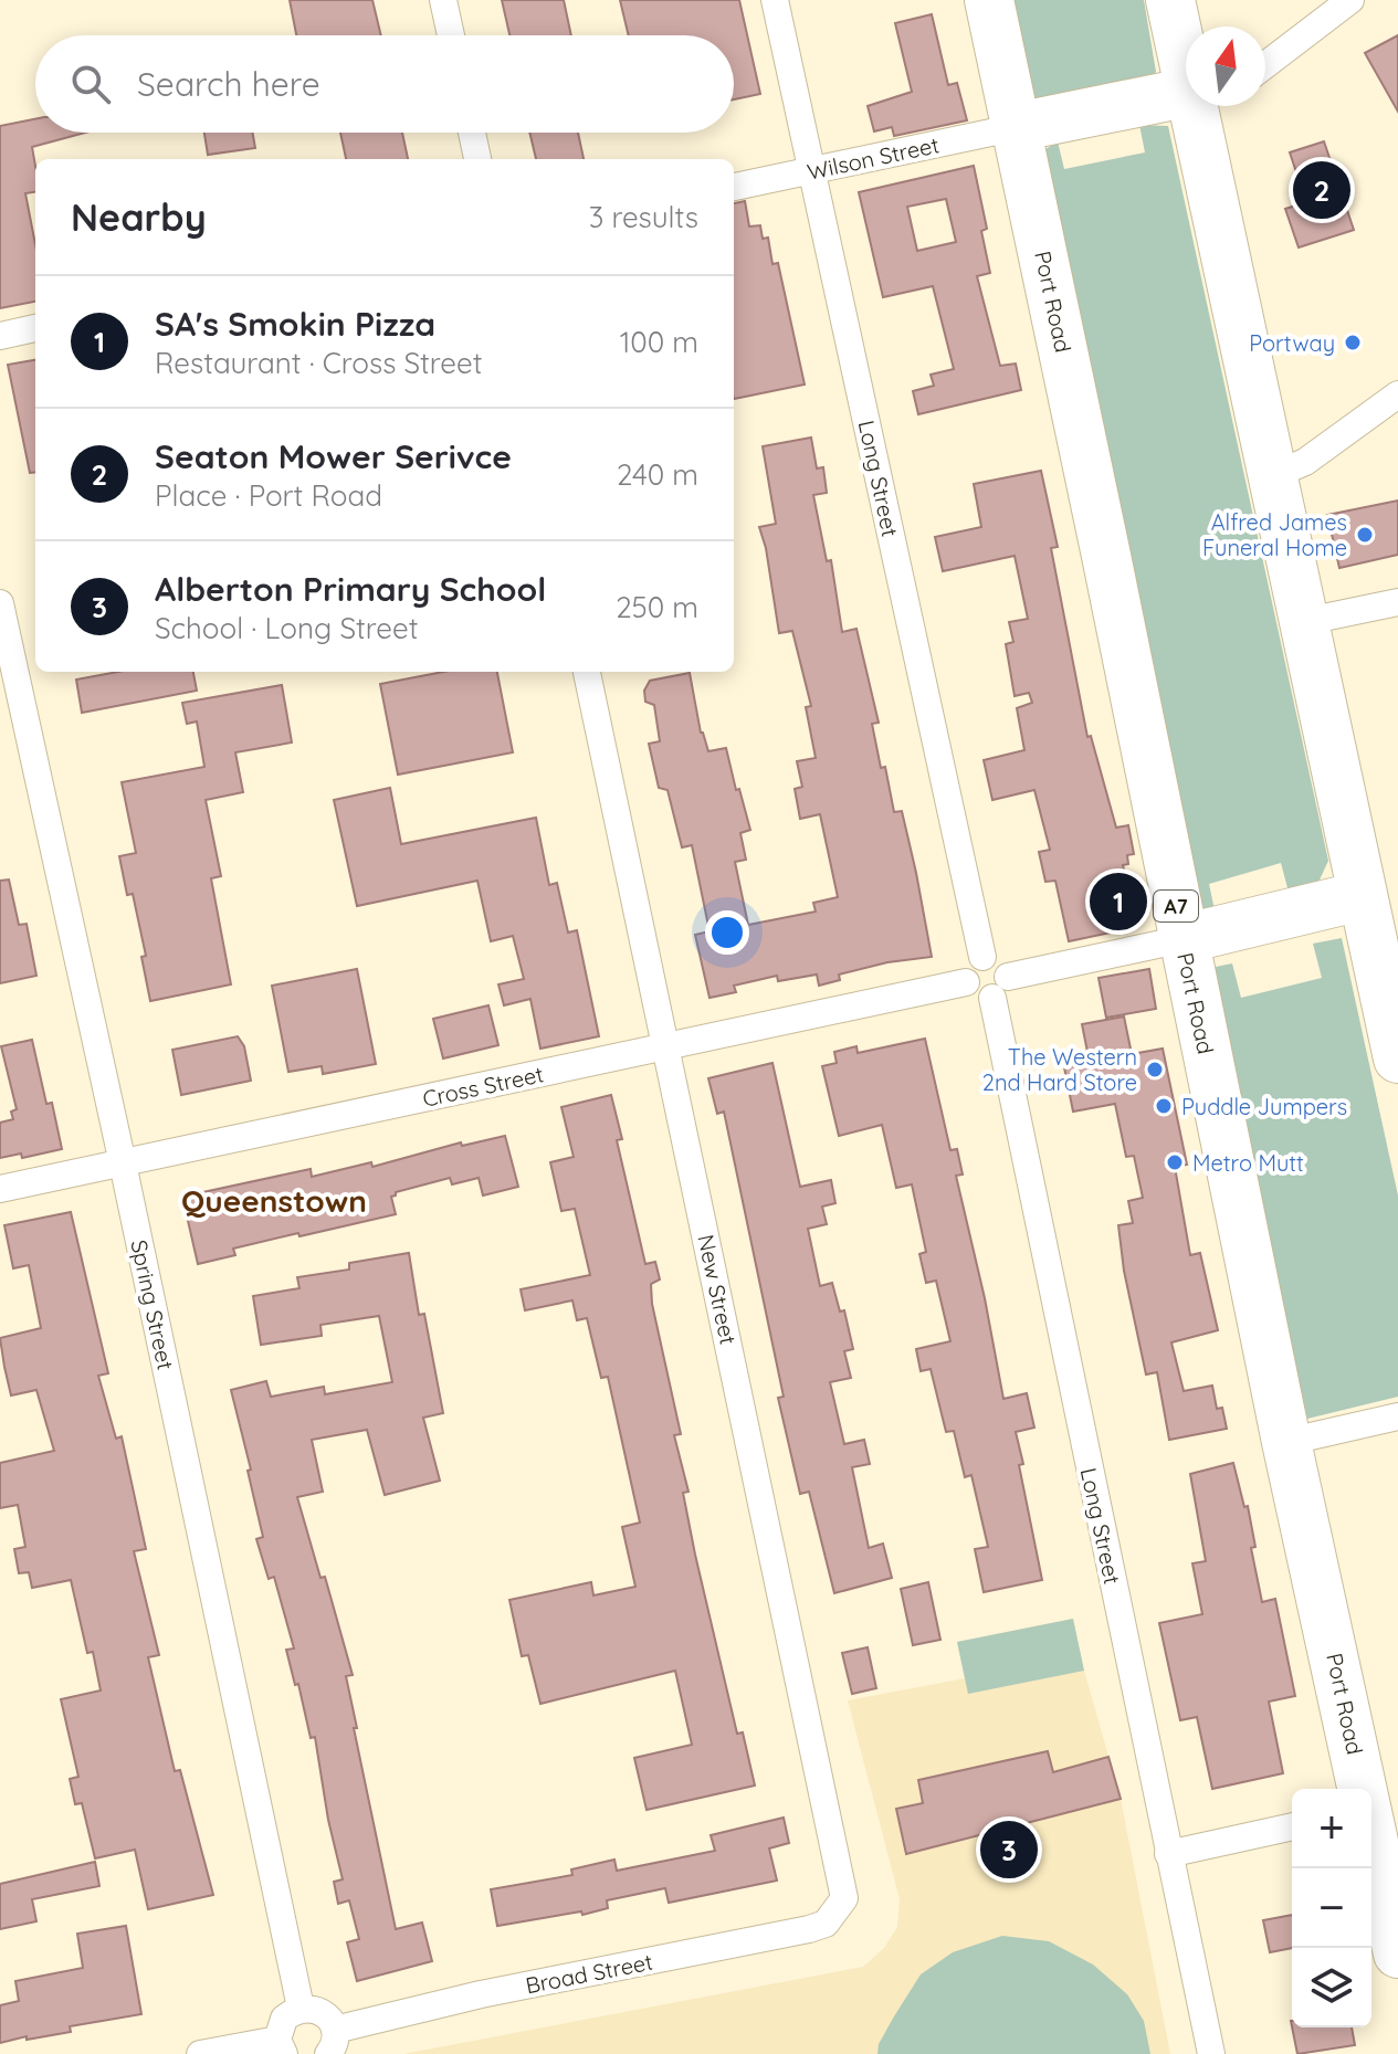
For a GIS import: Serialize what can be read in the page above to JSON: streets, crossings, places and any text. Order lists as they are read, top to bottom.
{
  "streets": {
    "highway": ["Port Road", "A7"],
    "street": [
      "Wilson Street",
      "Long Street",
      "Cross Street",
      "New Street",
      "Spring Street",
      "Broad Street"
    ]
  },
  "crossings": [
    ["Wilson Street", "Port Road"],
    ["Wilson Street", "Long Street"],
    ["Long Street", "Cross Street"],
    ["Cross Street", "New Street"],
    ["Cross Street", "Spring Street"],
    ["New Street", "Broad Street"]
  ],
  "districts": ["Queenstown"],
  "places": [
    "Portway",
    "Alfred James Funeral Home",
    "The Western 2nd Hard Store",
    "Puddle Jumpers",
    "Metro Mutt"
  ],
  "north": "top",
  "page": {
    "search": "Search here",
    "pins": ["2", "1", "3"],
    "heading": ["Nearby", "3 results"],
    "list": [
      {
        "mark": "1",
        "name": "SA's Smokin Pizza",
        "note": "Restaurant · Cross Street",
        "value": "100 m"
      },
      {
        "mark": "2",
        "name": "Seaton Mower Serivce",
        "note": "Place · Port Road",
        "value": "240 m"
      },
      {
        "mark": "3",
        "name": "Alberton Primary School",
        "note": "School · Long Street",
        "value": "250 m"
      }
    ],
    "map_buttons": ["+", "−"]
  }
}
